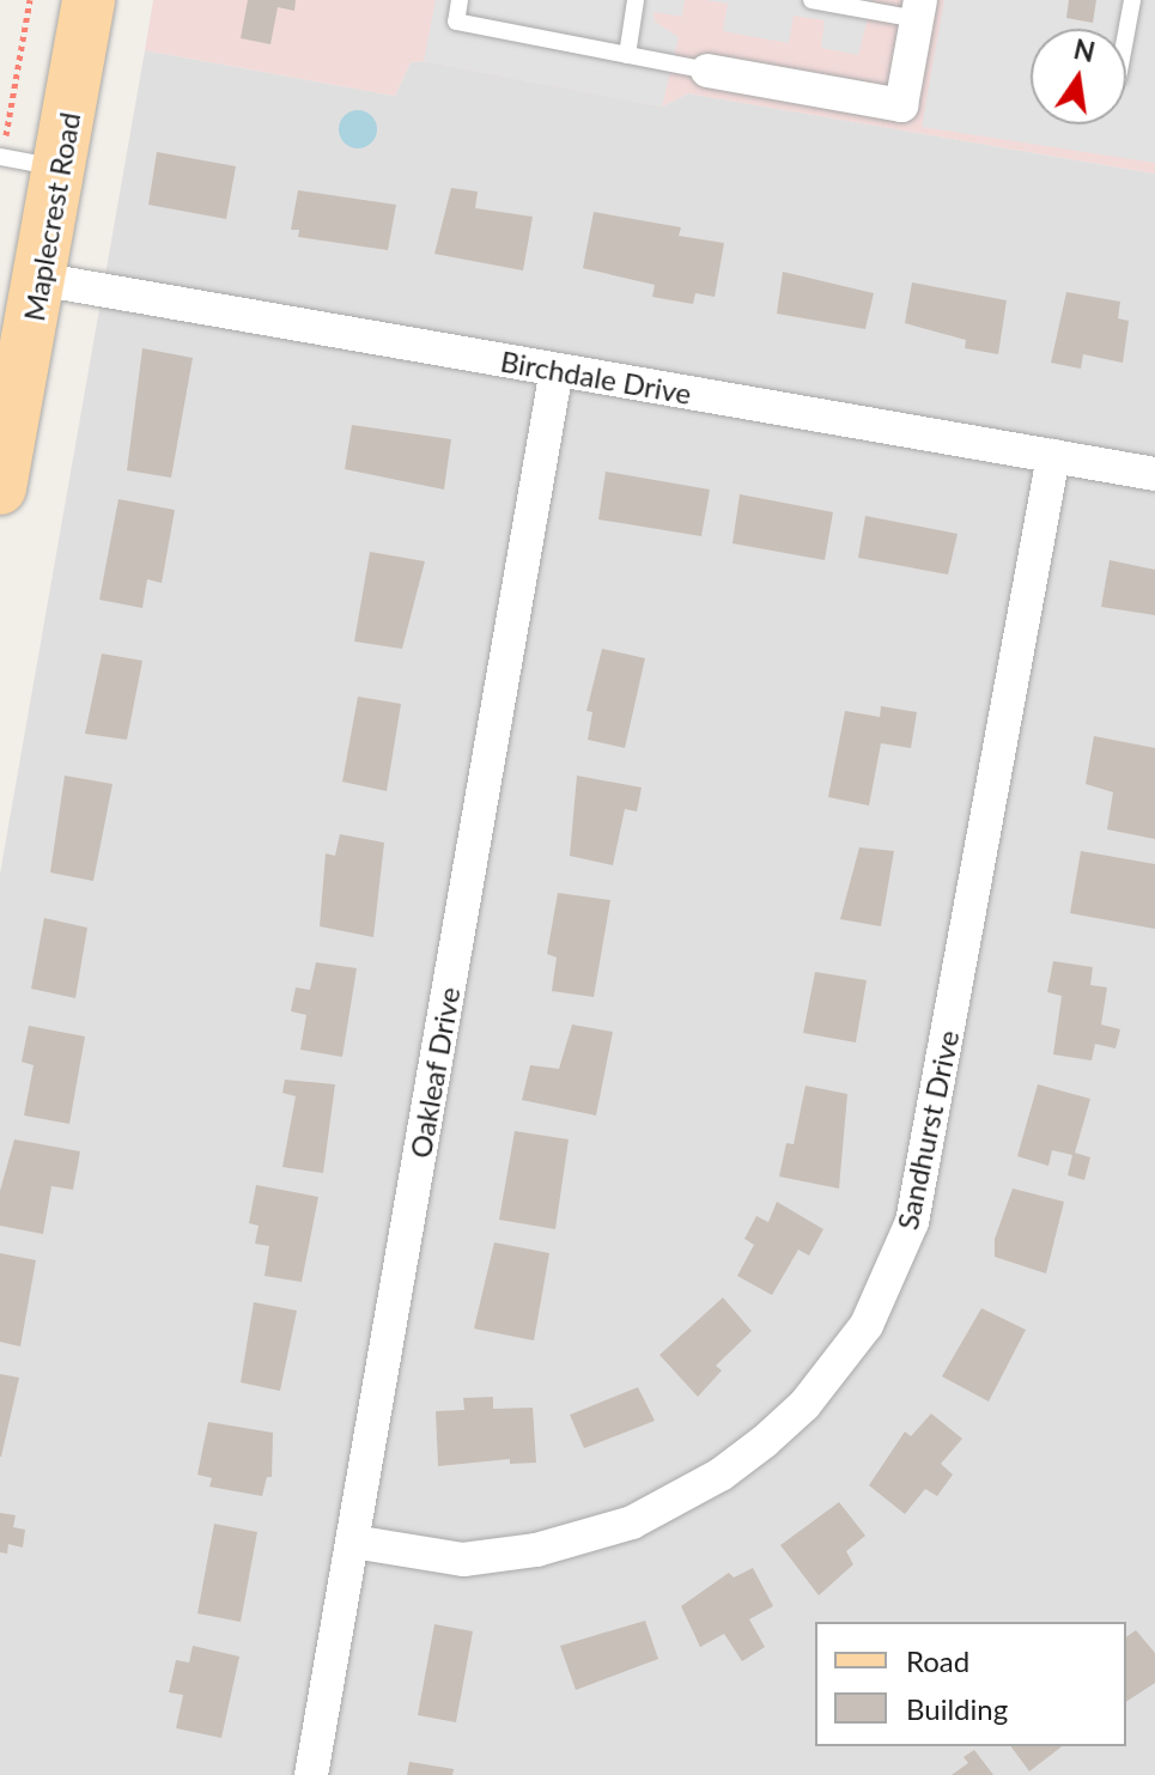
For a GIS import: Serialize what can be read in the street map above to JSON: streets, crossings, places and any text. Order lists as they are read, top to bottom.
{
  "streets": {
    "main road": ["Maplecrest Road"],
    "street": ["Birchdale Drive", "Oakleaf Drive", "Sandhurst Drive"]
  },
  "crossings": [
    ["Maplecrest Road", "Birchdale Drive"],
    ["Birchdale Drive", "Oakleaf Drive"],
    ["Birchdale Drive", "Sandhurst Drive"],
    ["Oakleaf Drive", "Sandhurst Drive"]
  ],
  "legend": ["Road", "Building"],
  "north": "top"
}
